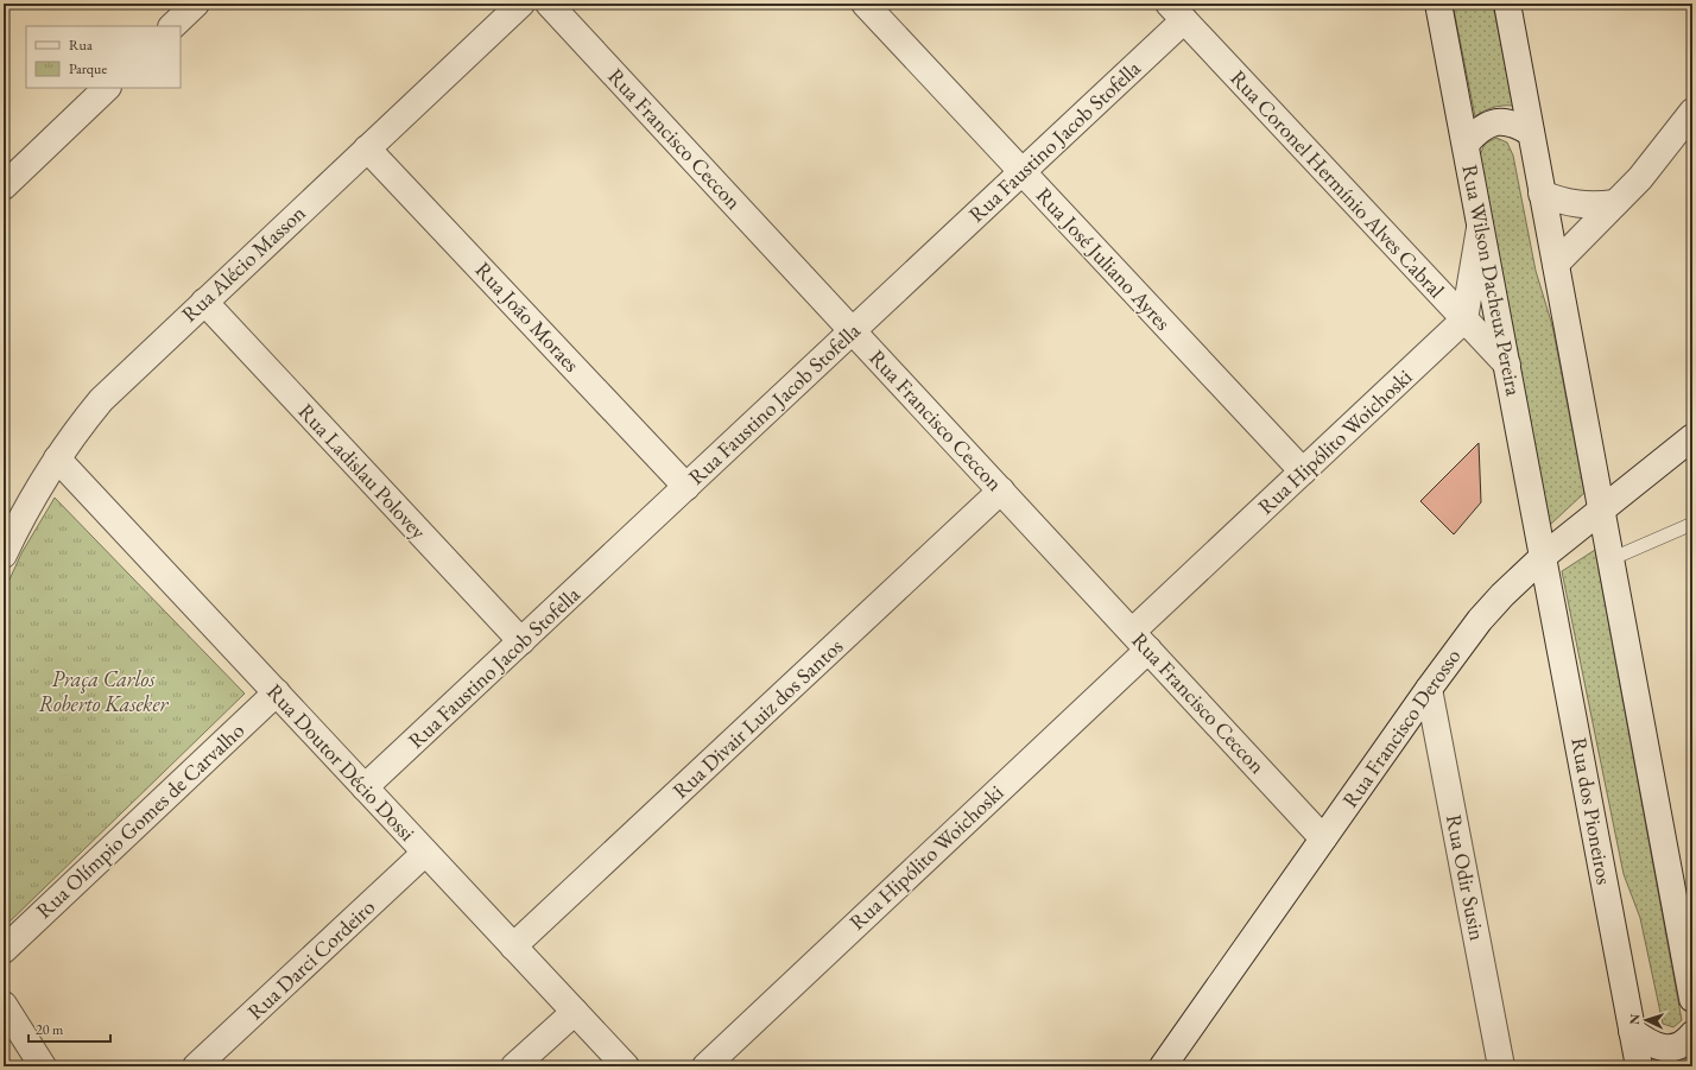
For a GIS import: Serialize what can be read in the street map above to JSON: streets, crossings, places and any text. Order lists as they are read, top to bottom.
{
  "streets": {
    "street": [
      "Rua Francisco Ceccon",
      "Rua Faustino Jacob Stofella",
      "Rua Coronel Hermínio Alves Cabral",
      "Rua José Juliano Ayres",
      "Rua Alécio Masson",
      "Rua Wilson Dacheux Pereira",
      "Rua João Moraes",
      "Rua Hipólito Woichoski",
      "Rua Ladislau Polovey",
      "Rua Divair Luiz dos Santos",
      "Rua Francisco Derosso",
      "Rua Doutor Décio Dossi",
      "Rua dos Pioneiros",
      "Rua Olímpio Gomes de Carvalho",
      "Rua Odir Susin",
      "Rua Darci Cordeiro"
    ]
  },
  "crossings": [
    ["Rua Francisco Ceccon", "Rua Faustino Jacob Stofella"],
    ["Rua Francisco Ceccon", "Rua Hipólito Woichoski"],
    ["Rua Francisco Ceccon", "Rua Divair Luiz dos Santos"],
    ["Rua Francisco Ceccon", "Rua Francisco Derosso"],
    ["Rua Faustino Jacob Stofella", "Rua Coronel Hermínio Alves Cabral"],
    ["Rua Faustino Jacob Stofella", "Rua José Juliano Ayres"],
    ["Rua Faustino Jacob Stofella", "Rua João Moraes"],
    ["Rua Faustino Jacob Stofella", "Rua Ladislau Polovey"],
    ["Rua Faustino Jacob Stofella", "Rua Doutor Décio Dossi"],
    ["Rua Coronel Hermínio Alves Cabral", "Rua Wilson Dacheux Pereira"],
    ["Rua Coronel Hermínio Alves Cabral", "Rua Hipólito Woichoski"],
    ["Rua José Juliano Ayres", "Rua Hipólito Woichoski"],
    ["Rua Alécio Masson", "Rua João Moraes"],
    ["Rua Alécio Masson", "Rua Ladislau Polovey"],
    ["Rua Alécio Masson", "Rua Doutor Décio Dossi"],
    ["Rua Wilson Dacheux Pereira", "Rua Francisco Derosso"],
    ["Rua Wilson Dacheux Pereira", "Rua dos Pioneiros"],
    ["Rua Divair Luiz dos Santos", "Rua Doutor Décio Dossi"],
    ["Rua Francisco Derosso", "Rua dos Pioneiros"],
    ["Rua Francisco Derosso", "Rua Odir Susin"],
    ["Rua Doutor Décio Dossi", "Rua Olímpio Gomes de Carvalho"],
    ["Rua Doutor Décio Dossi", "Rua Darci Cordeiro"]
  ],
  "parks": ["Praça Carlos Roberto Kaseker"],
  "legend": ["Rua", "Parque"],
  "scale_bar": "20 m",
  "north": "left"
}
